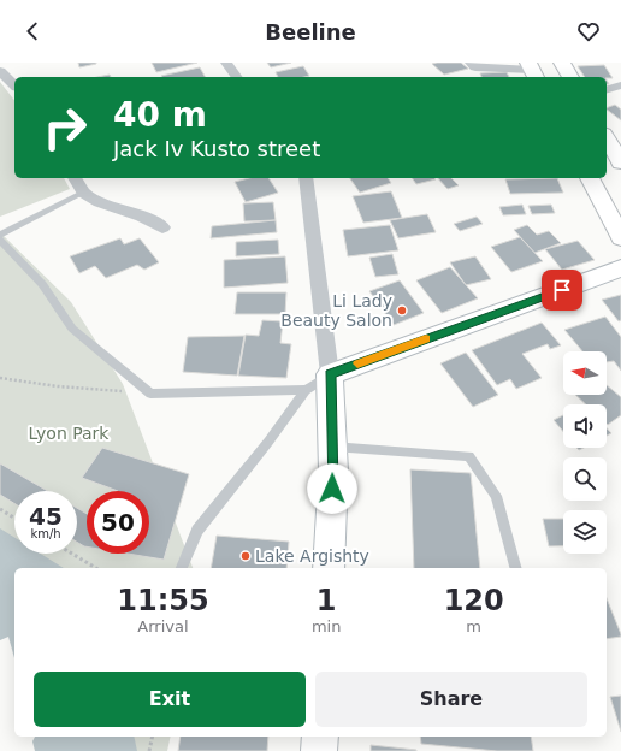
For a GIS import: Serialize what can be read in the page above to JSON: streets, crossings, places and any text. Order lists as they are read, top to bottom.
{
  "parks": ["Lyon Park"],
  "places": ["Li Lady Beauty Salon", "Lake Argishty"],
  "north": "left",
  "page": {
    "header": "Beeline",
    "turn": ["40 m", "Jack Iv Kusto street"],
    "speed": "45 km/h",
    "limit": "50",
    "eta": [
      "11:55",
      "Arrival",
      "1",
      "min",
      "120",
      "m"
    ],
    "buttons": ["Exit", "Share"]
  }
}
